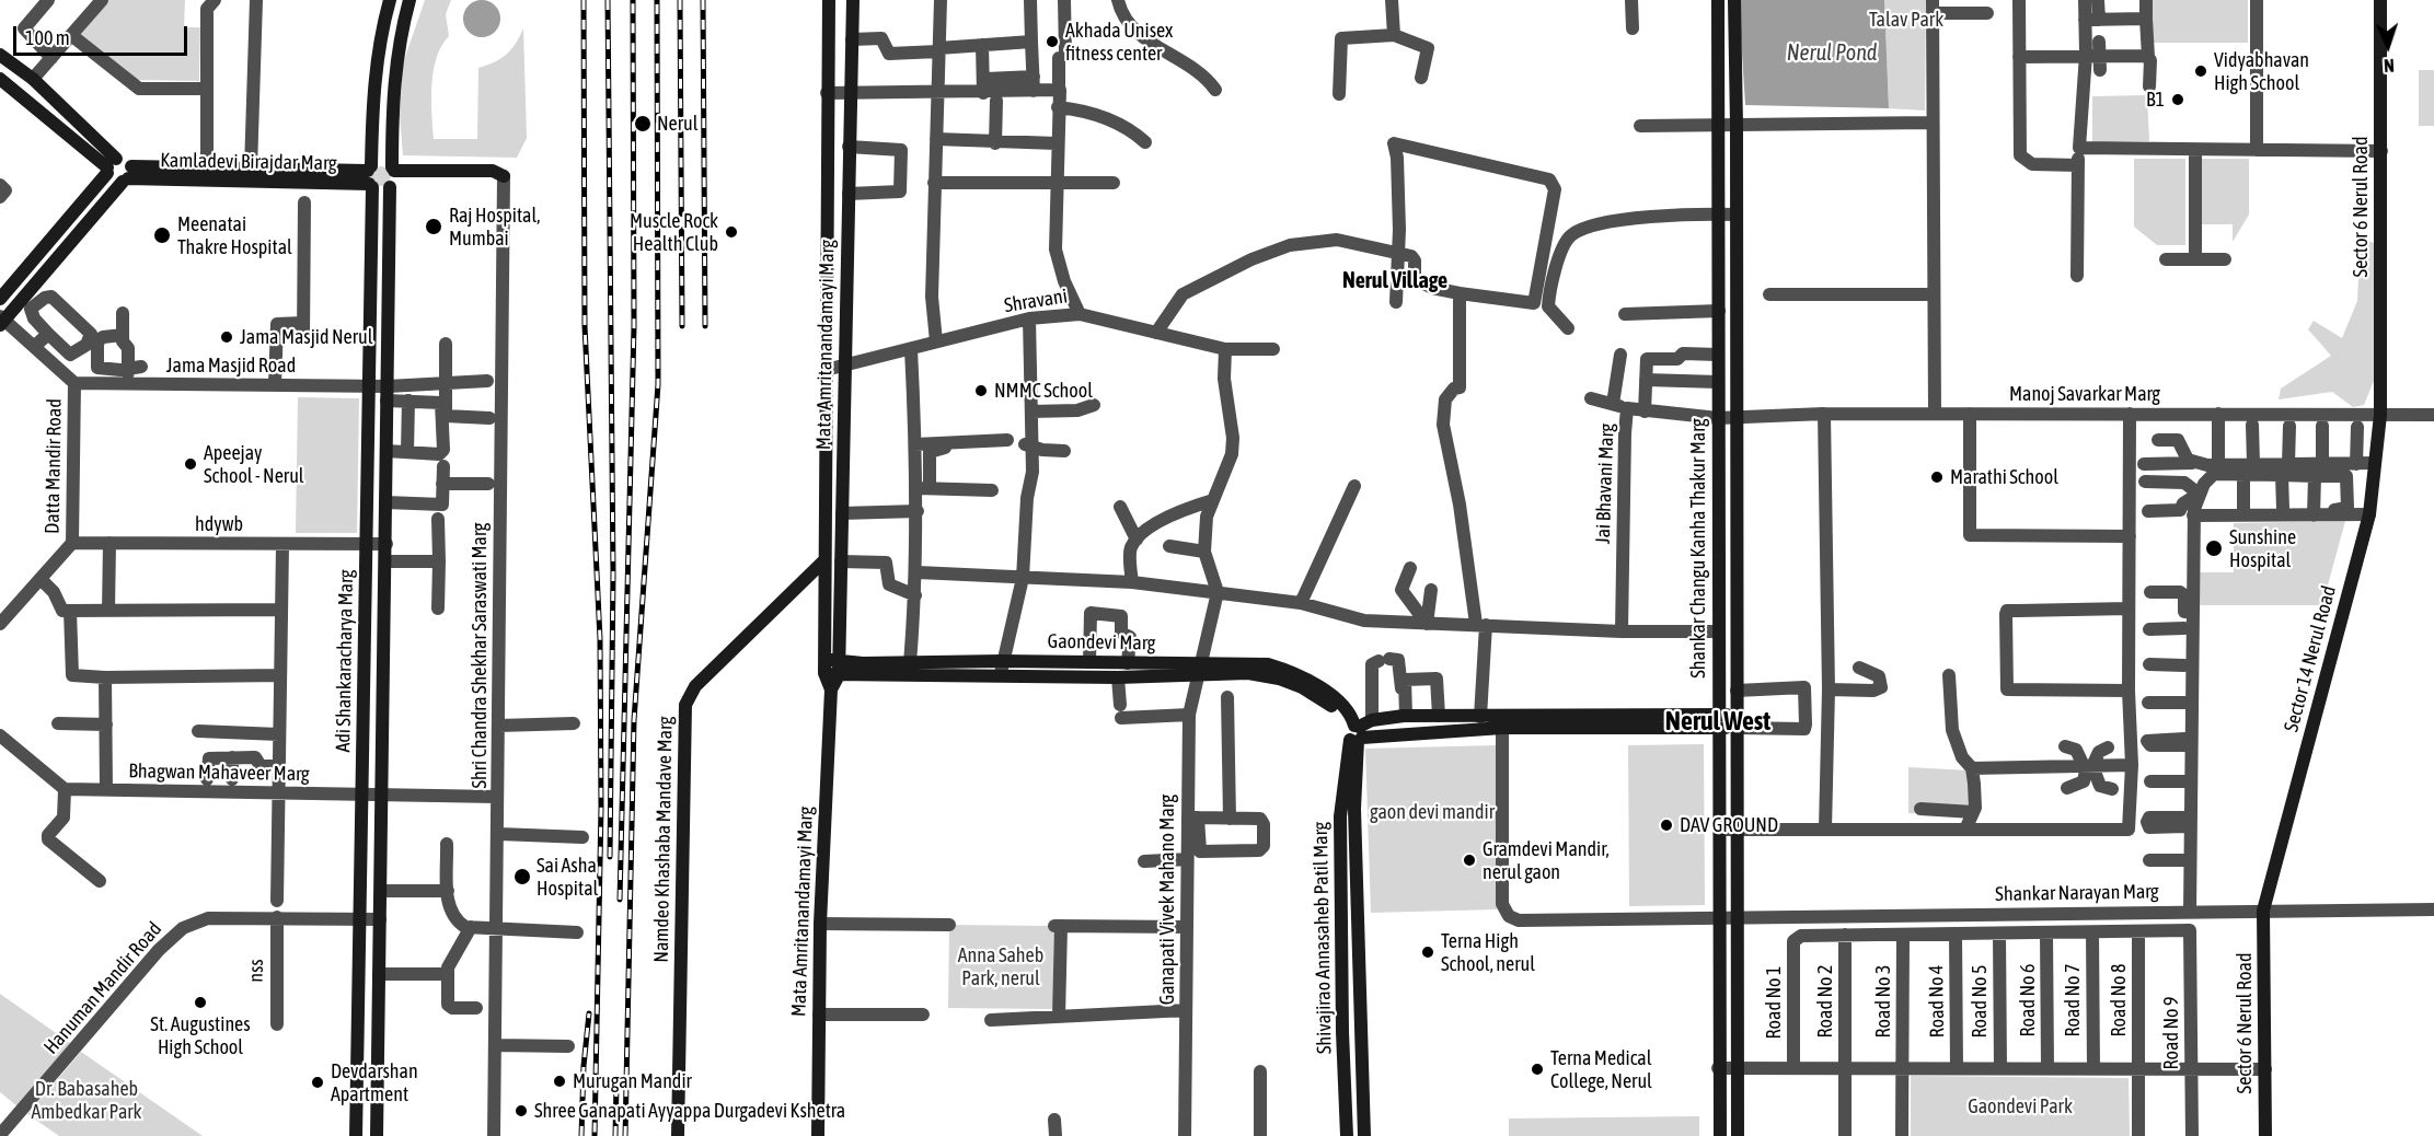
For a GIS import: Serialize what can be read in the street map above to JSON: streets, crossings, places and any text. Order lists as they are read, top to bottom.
{
  "streets": {
    "street": [
      "Kamladevi Birajdar Marg",
      "Sector 6 Nerul Road",
      "Shravani",
      "Mata Amritanandamayi Marg",
      "Jama Masjid Road",
      "Manoj Savarkar Marg",
      "Datta Mandir Road",
      "Jai Bhavani Marg",
      "hdywb",
      "Shankar Changu Kanha Thakur Marg",
      "Gaondevi Marg",
      "Shri Chandra Shekhar Saraswati Marg",
      "Sector 14 Nerul Road",
      "Adi Shankaracharya Marg",
      "Bhagwan Mahaveer Marg",
      "Namdeo Khashaba Mandave Marg",
      "Shankar Narayan Marg",
      "Ganapati Vivek Mahano Marg",
      "Shivajirao Annasaheb Patil Marg",
      "nss",
      "Hanuman Mandir Road",
      "Road No 6",
      "Road No 7",
      "Road No 8",
      "Road No 2",
      "Road No 3",
      "Road No 4",
      "Road No 5",
      "Road No 1",
      "Road No 9"
    ]
  },
  "crossings": [
    ["Kamladevi Birajdar Marg", "Adi Shankaracharya Marg"],
    ["Sector 6 Nerul Road", "Manoj Savarkar Marg"],
    ["Sector 6 Nerul Road", "Sector 14 Nerul Road"],
    ["Sector 6 Nerul Road", "Shankar Narayan Marg"],
    ["Shravani", "Mata Amritanandamayi Marg"],
    ["Mata Amritanandamayi Marg", "Gaondevi Marg"],
    ["Mata Amritanandamayi Marg", "Namdeo Khashaba Mandave Marg"],
    ["Jama Masjid Road", "Datta Mandir Road"],
    ["Jama Masjid Road", "Adi Shankaracharya Marg"],
    ["Manoj Savarkar Marg", "Jai Bhavani Marg"],
    ["Manoj Savarkar Marg", "Shankar Changu Kanha Thakur Marg"],
    ["Manoj Savarkar Marg", "Sector 14 Nerul Road"],
    ["Datta Mandir Road", "hdywb"],
    ["Jai Bhavani Marg", "Shankar Changu Kanha Thakur Marg"],
    ["hdywb", "Adi Shankaracharya Marg"],
    ["Shankar Changu Kanha Thakur Marg", "Shankar Narayan Marg"],
    ["Gaondevi Marg", "Ganapati Vivek Mahano Marg"],
    ["Gaondevi Marg", "Shivajirao Annasaheb Patil Marg"],
    ["Shri Chandra Shekhar Saraswati Marg", "Adi Shankaracharya Marg"],
    ["Shri Chandra Shekhar Saraswati Marg", "Bhagwan Mahaveer Marg"],
    ["Sector 14 Nerul Road", "Shankar Narayan Marg"],
    ["Adi Shankaracharya Marg", "Bhagwan Mahaveer Marg"],
    ["Adi Shankaracharya Marg", "Hanuman Mandir Road"],
    ["nss", "Hanuman Mandir Road"],
    ["Road No 8", "Road No 9"],
    ["Road No 2", "Road No 1"]
  ],
  "districts": ["Nerul Village", "Nerul West"],
  "water": ["Nerul Pond"],
  "parks": [
    "Talav Park",
    "gaon devi mandir",
    "Anna Saheb Park, nerul",
    "Dr. Babasaheb Ambedkar Park",
    "Gaondevi Park"
  ],
  "places": [
    "Akhada Unisex fitness center",
    "Vidyabhavan High School",
    "B1",
    "Nerul",
    "Raj Hospital, Mumbai",
    "Muscle Rock Health Club",
    "Meenatai Thakre Hospital",
    "Jama Masjid Nerul",
    "NMMC School",
    "Apeejay School - Nerul",
    "Marathi School",
    "Sunshine Hospital",
    "DAV GROUND",
    "Gramdevi Mandir, nerul gaon",
    "Sai Asha Hospital",
    "Terna High School, nerul",
    "St. Augustines High School",
    "Terna Medical College, Nerul",
    "Murugan Mandir",
    "Devdarshan Apartment",
    "Shree Ganapati Ayyappa Durgadevi Kshetra"
  ],
  "scale_bar": "100 m",
  "north": "bottom"
}
